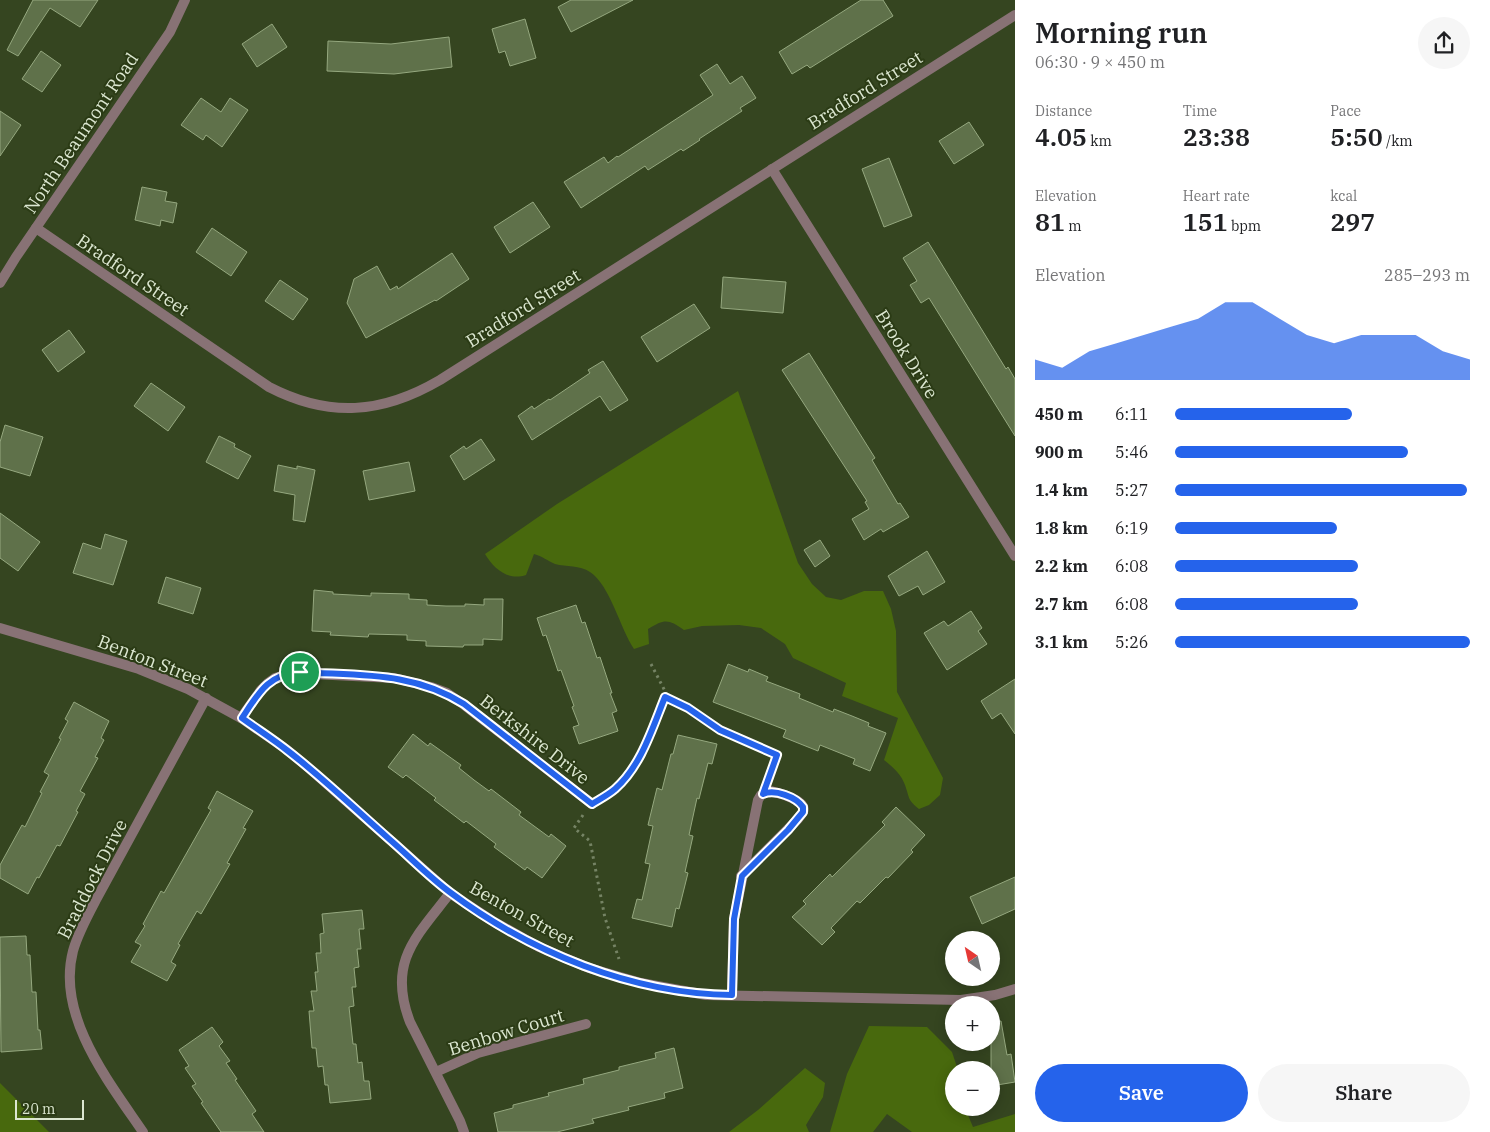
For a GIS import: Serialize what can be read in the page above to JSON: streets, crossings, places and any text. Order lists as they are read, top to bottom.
{
  "streets": {
    "street": [
      "Bradford Street",
      "North Beaumont Road",
      "Brook Drive",
      "Benton Street",
      "Berkshire Drive",
      "Braddock Drive",
      "Benbow Court"
    ]
  },
  "crossings": [
    ["Bradford Street", "North Beaumont Road"],
    ["Bradford Street", "Brook Drive"],
    ["Benton Street", "Berkshire Drive"],
    ["Benton Street", "Braddock Drive"]
  ],
  "scale_bar": "20 m",
  "north": "top left",
  "page": {
    "heading": ["Morning run", "06:30 · 9 × 450 m"],
    "stats": [
      ["Distance", "4.05 km"],
      ["Time", "23:38"],
      ["Pace", "5:50 /km"],
      ["Elevation", "81 m"],
      ["Heart rate", "151 bpm"],
      ["kcal", "297"]
    ],
    "chart": ["Elevation", "285–293 m"],
    "list": [
      {
        "name": "450 m",
        "note": "6:11"
      },
      {
        "name": "900 m",
        "note": "5:46"
      },
      {
        "name": "1.4 km",
        "note": "5:27"
      },
      {
        "name": "1.8 km",
        "note": "6:19"
      },
      {
        "name": "2.2 km",
        "note": "6:08"
      },
      {
        "name": "2.7 km",
        "note": "6:08"
      },
      {
        "name": "3.1 km",
        "note": "5:26"
      }
    ],
    "map_buttons": ["+", "−"],
    "buttons": ["Save", "Share"],
    "scale": "20 m"
  }
}
